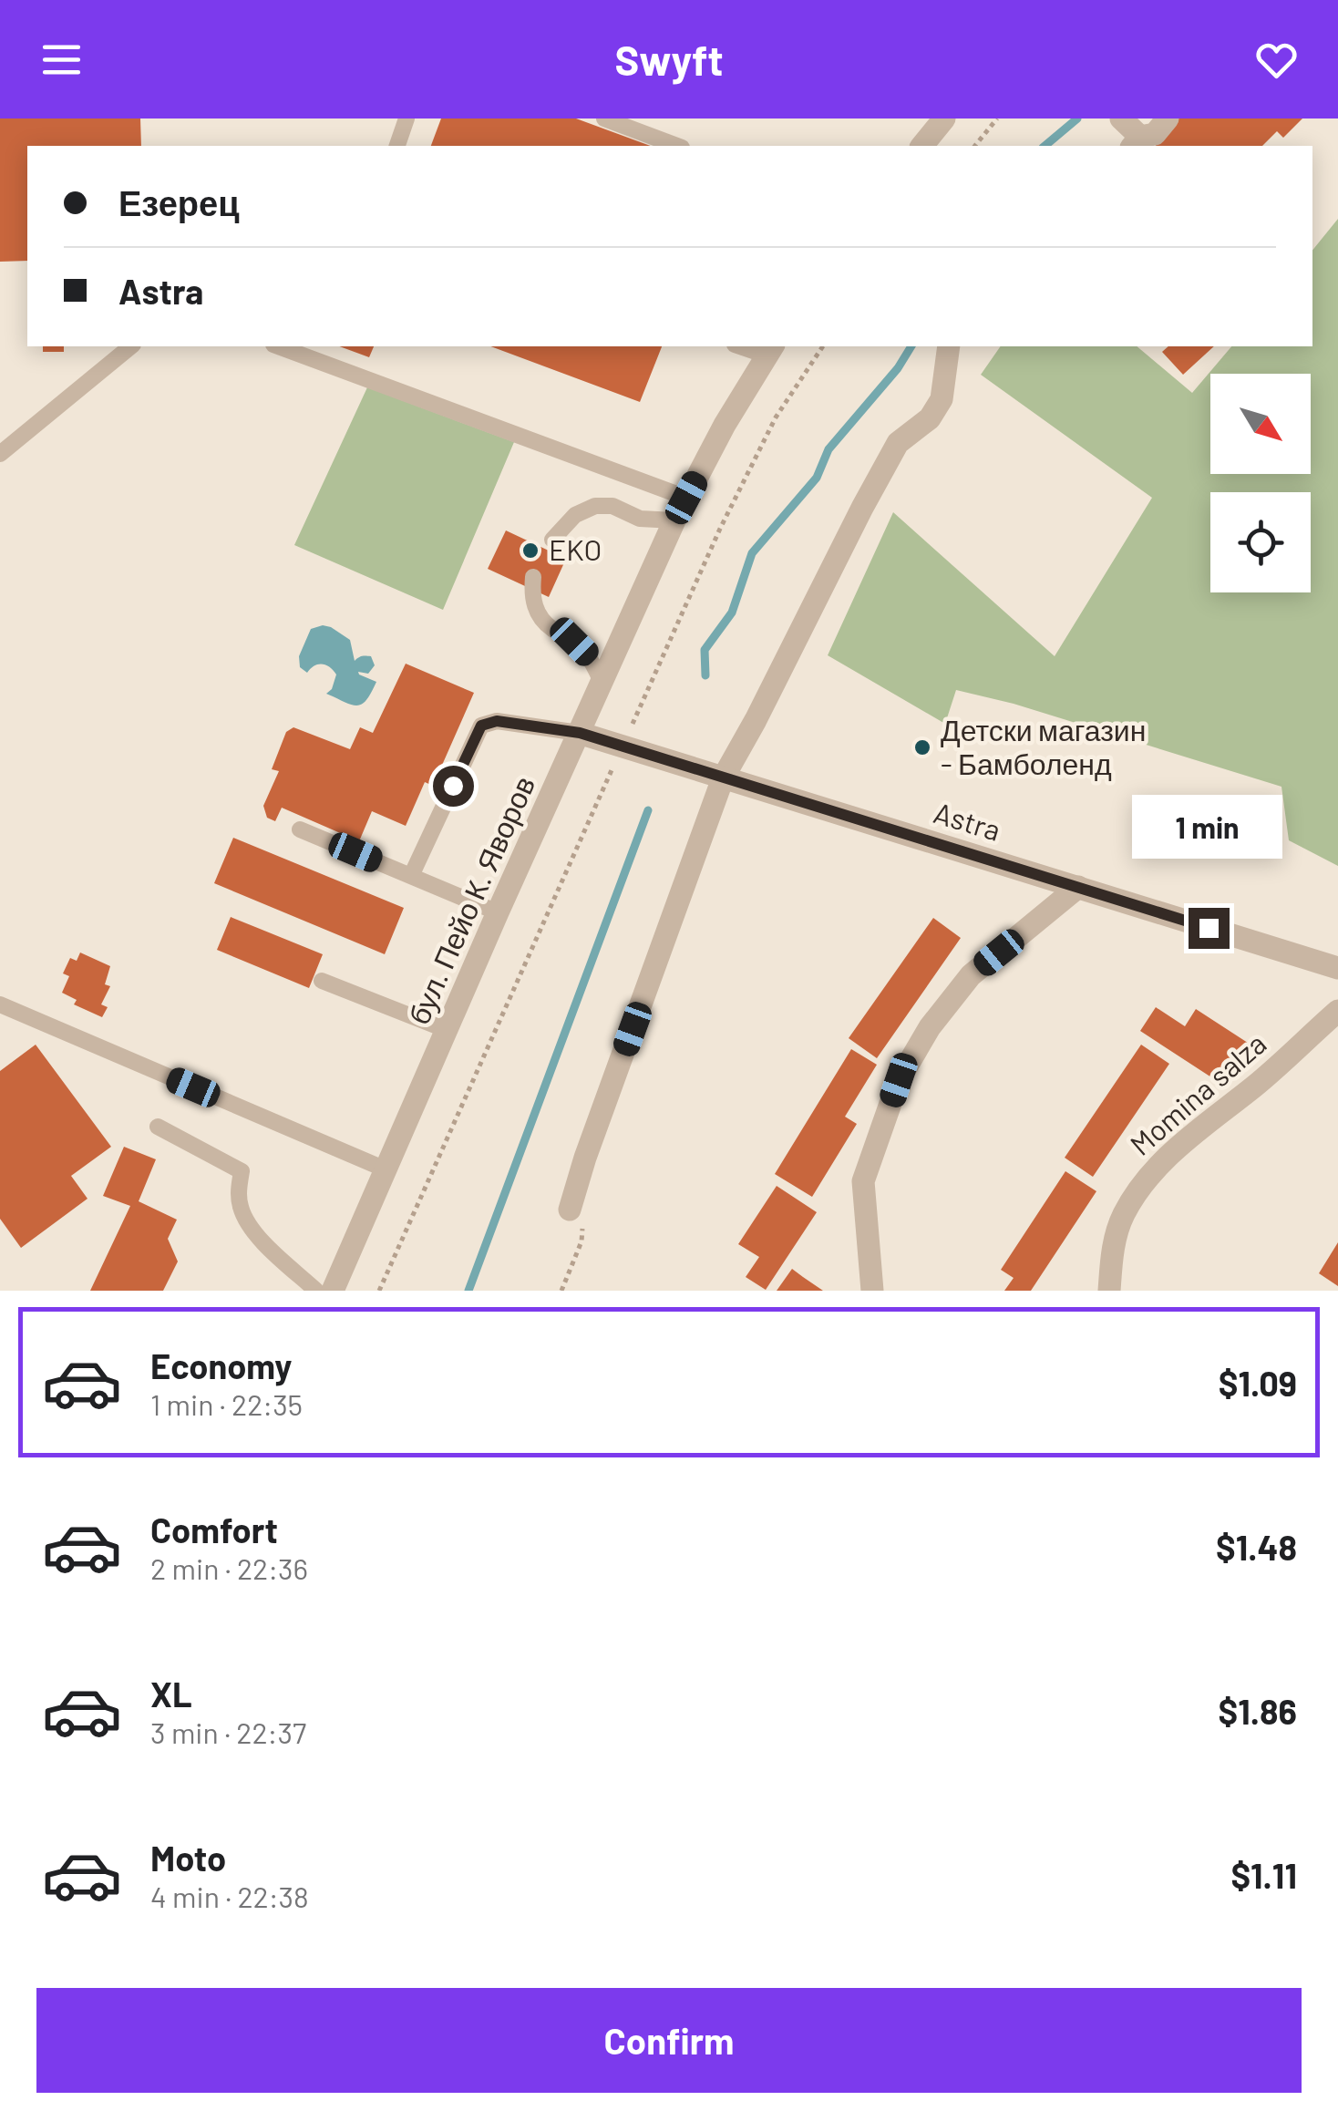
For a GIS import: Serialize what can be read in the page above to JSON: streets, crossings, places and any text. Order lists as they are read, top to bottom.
{
  "streets": {
    "street": ["Astra", "бул. Пейо К. Яворов", "Momina salza"]
  },
  "crossings": [
    ["Astra", "бул. Пейо К. Яворов"]
  ],
  "places": ["EKO", "Детски магазин - Бамболенд"],
  "north": "bottom right",
  "page": {
    "header": "Swyft",
    "banner": ["Езерец", "Astra"],
    "bubble": "1 min",
    "list": [
      {
        "name": "Economy",
        "note": "1 min · 22:35",
        "value": "$1.09"
      },
      {
        "name": "Comfort",
        "note": "2 min · 22:36",
        "value": "$1.48"
      },
      {
        "name": "XL",
        "note": "3 min · 22:37",
        "value": "$1.86"
      },
      {
        "name": "Moto",
        "note": "4 min · 22:38",
        "value": "$1.11"
      }
    ],
    "buttons": "Confirm"
  }
}
